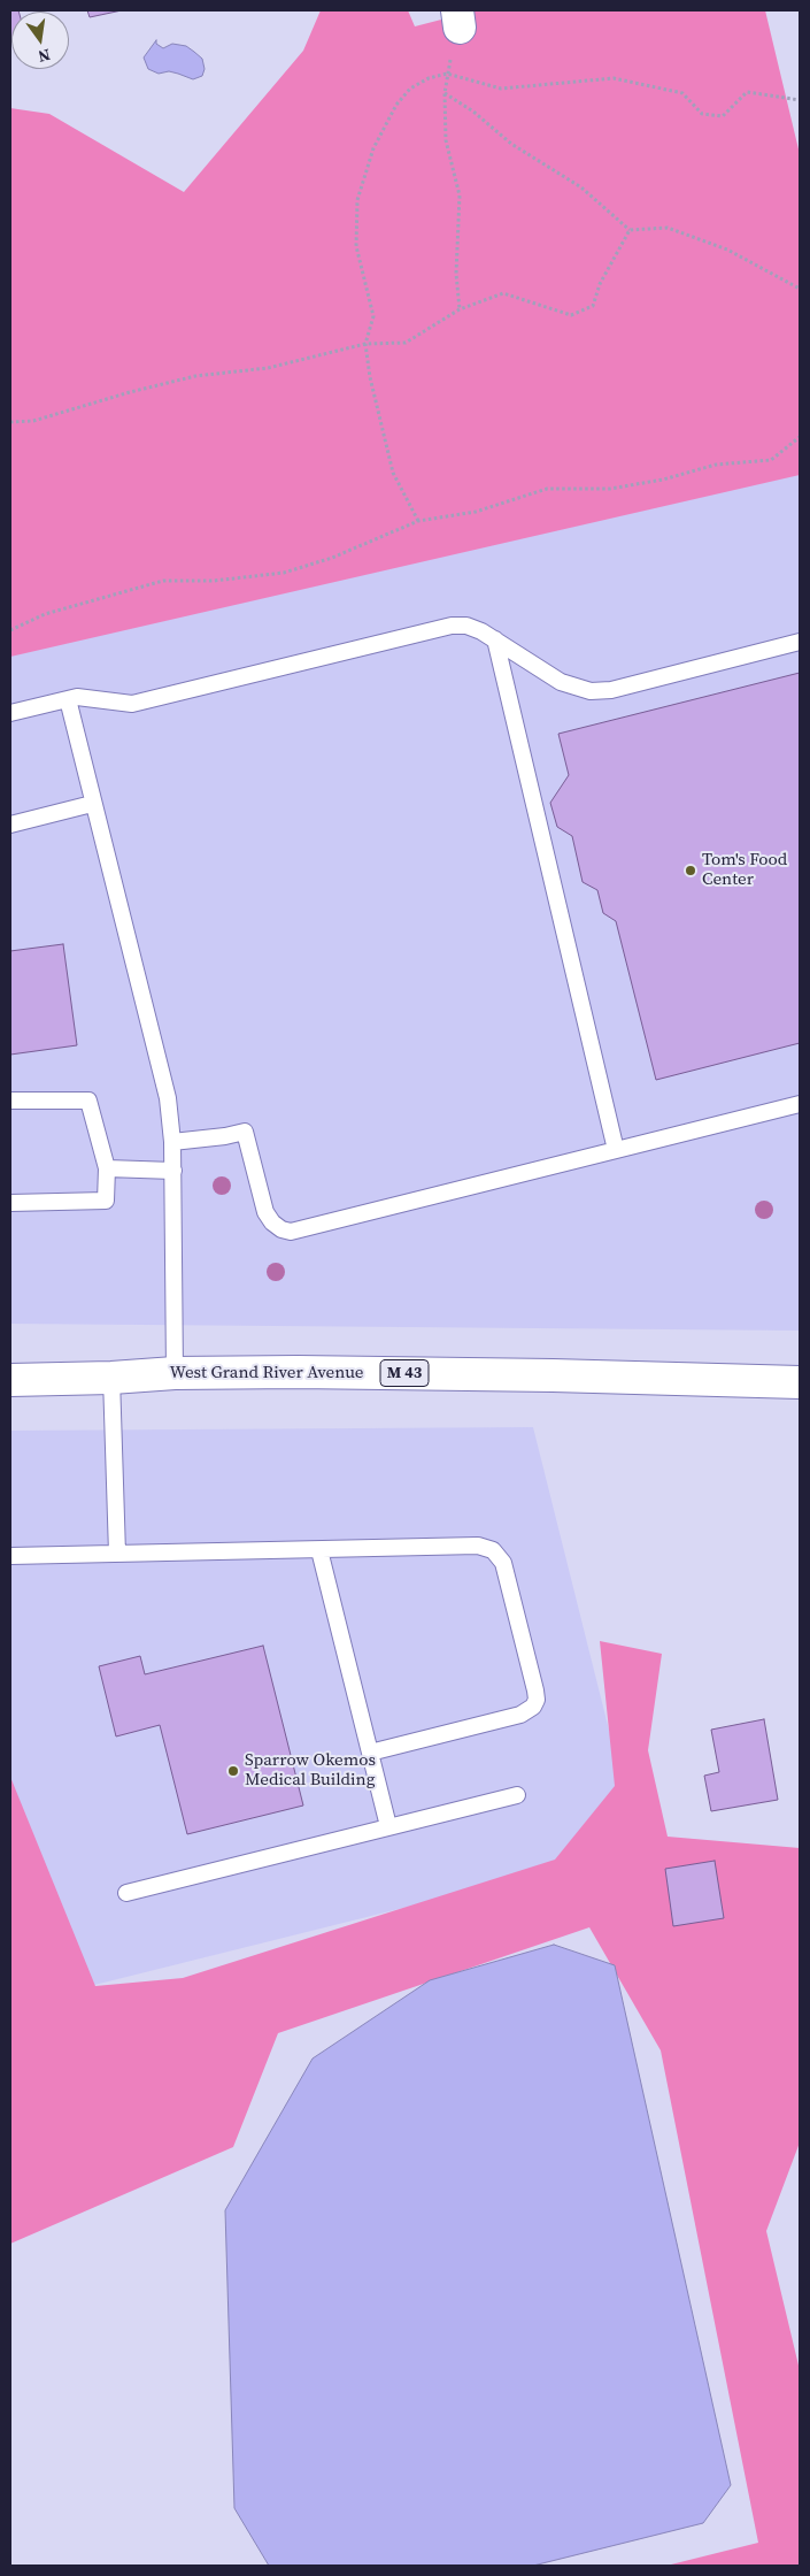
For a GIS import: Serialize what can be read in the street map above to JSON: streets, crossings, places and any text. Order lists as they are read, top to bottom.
{
  "streets": {
    "main road": ["West Grand River Avenue", "M 43"]
  },
  "places": ["Tom's Food Center", "Sparrow Okemos Medical Building"],
  "north": "bottom"
}
